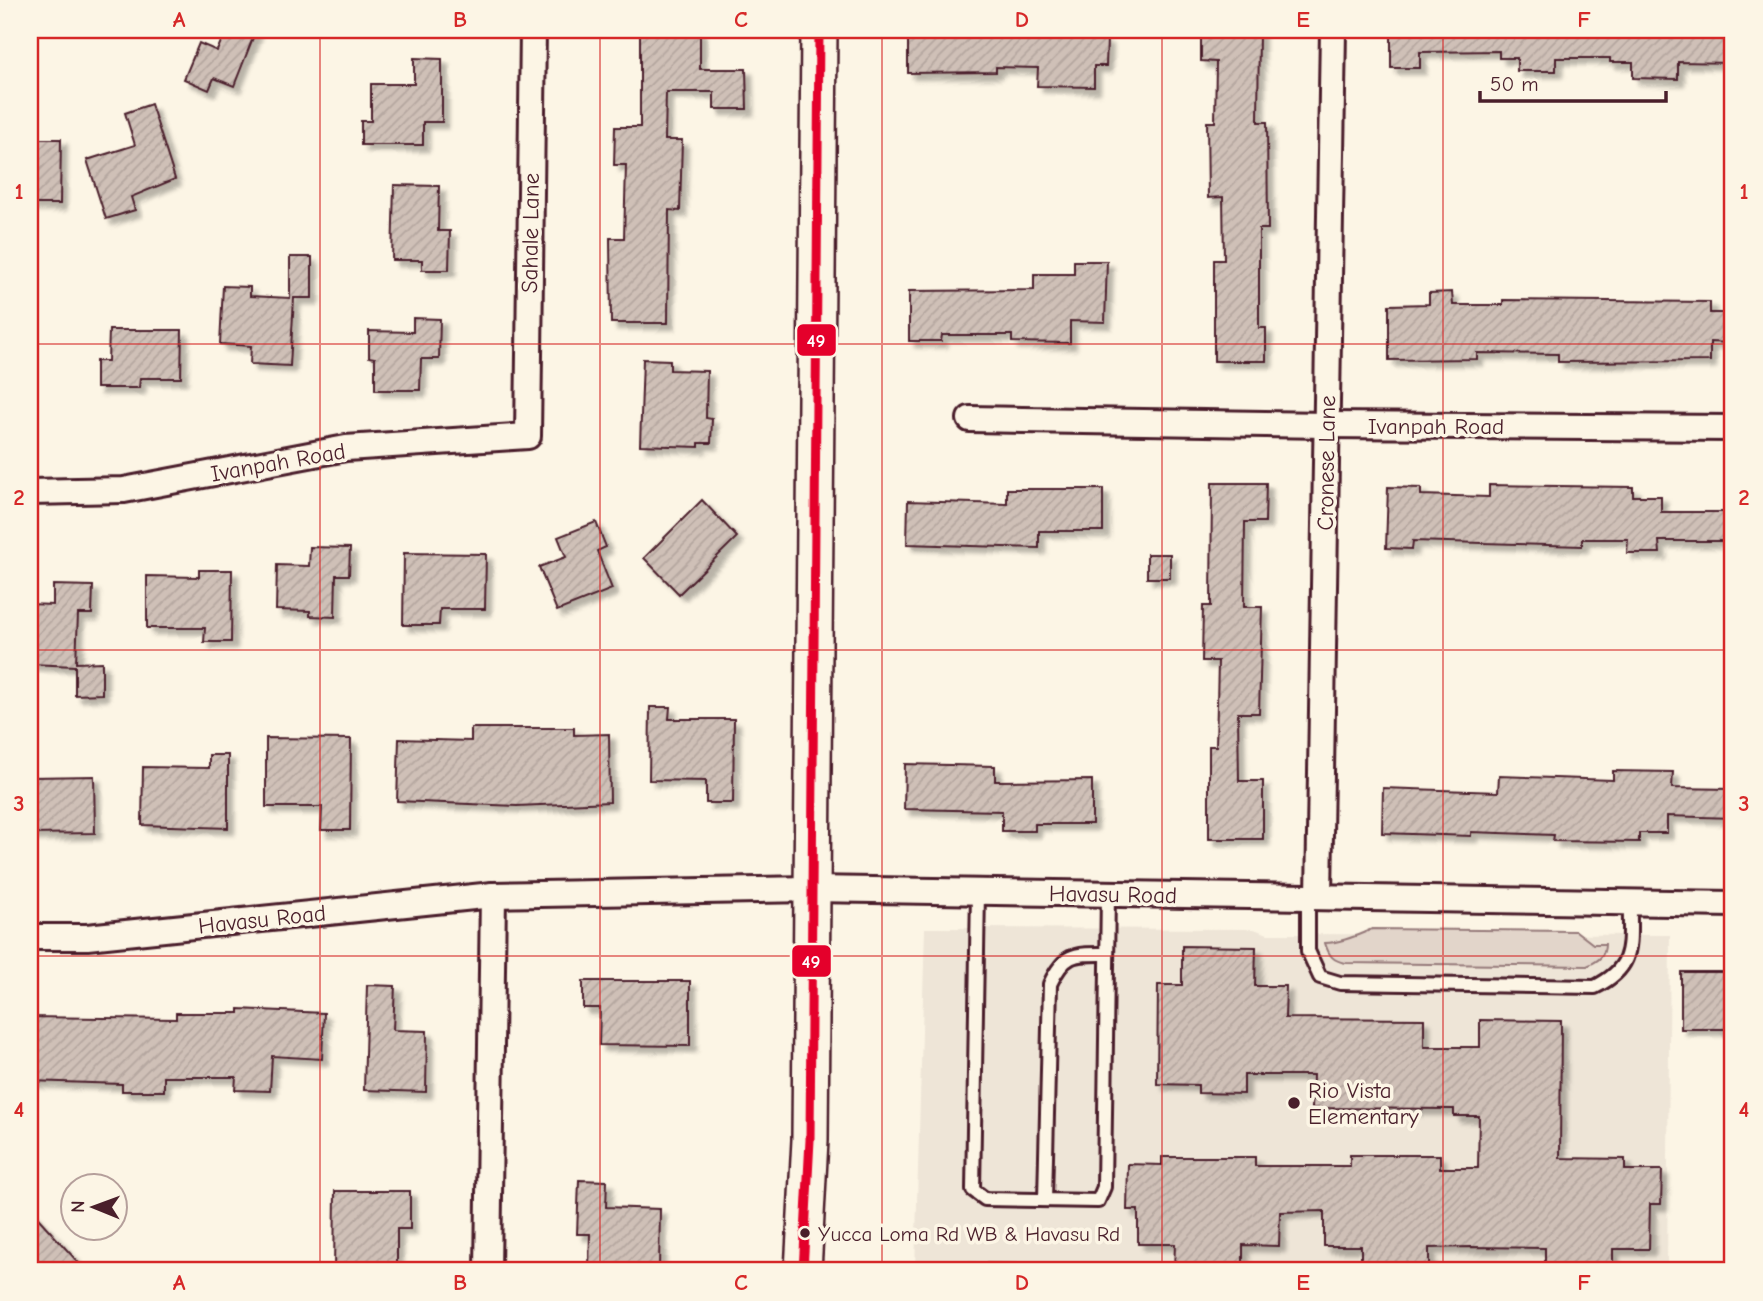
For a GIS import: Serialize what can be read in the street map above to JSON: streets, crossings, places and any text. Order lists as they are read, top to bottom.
{
  "streets": {
    "street": [
      "Sahale Lane",
      "Ivanpah Road",
      "Cronese Lane",
      "Havasu Road"
    ]
  },
  "crossings": [
    ["Sahale Lane", "Ivanpah Road"],
    ["Ivanpah Road", "Cronese Lane"],
    ["Cronese Lane", "Havasu Road"]
  ],
  "places": ["Rio Vista Elementary", "Yucca Loma Rd WB & Havasu Rd"],
  "lines": ["transit line 49"],
  "scale_bar": "50 m",
  "north": "left",
  "grid": {
    "columns": [
      "A",
      "B",
      "C",
      "D",
      "E",
      "F"
    ],
    "rows": [
      "1",
      "2",
      "3",
      "4"
    ]
  }
}
